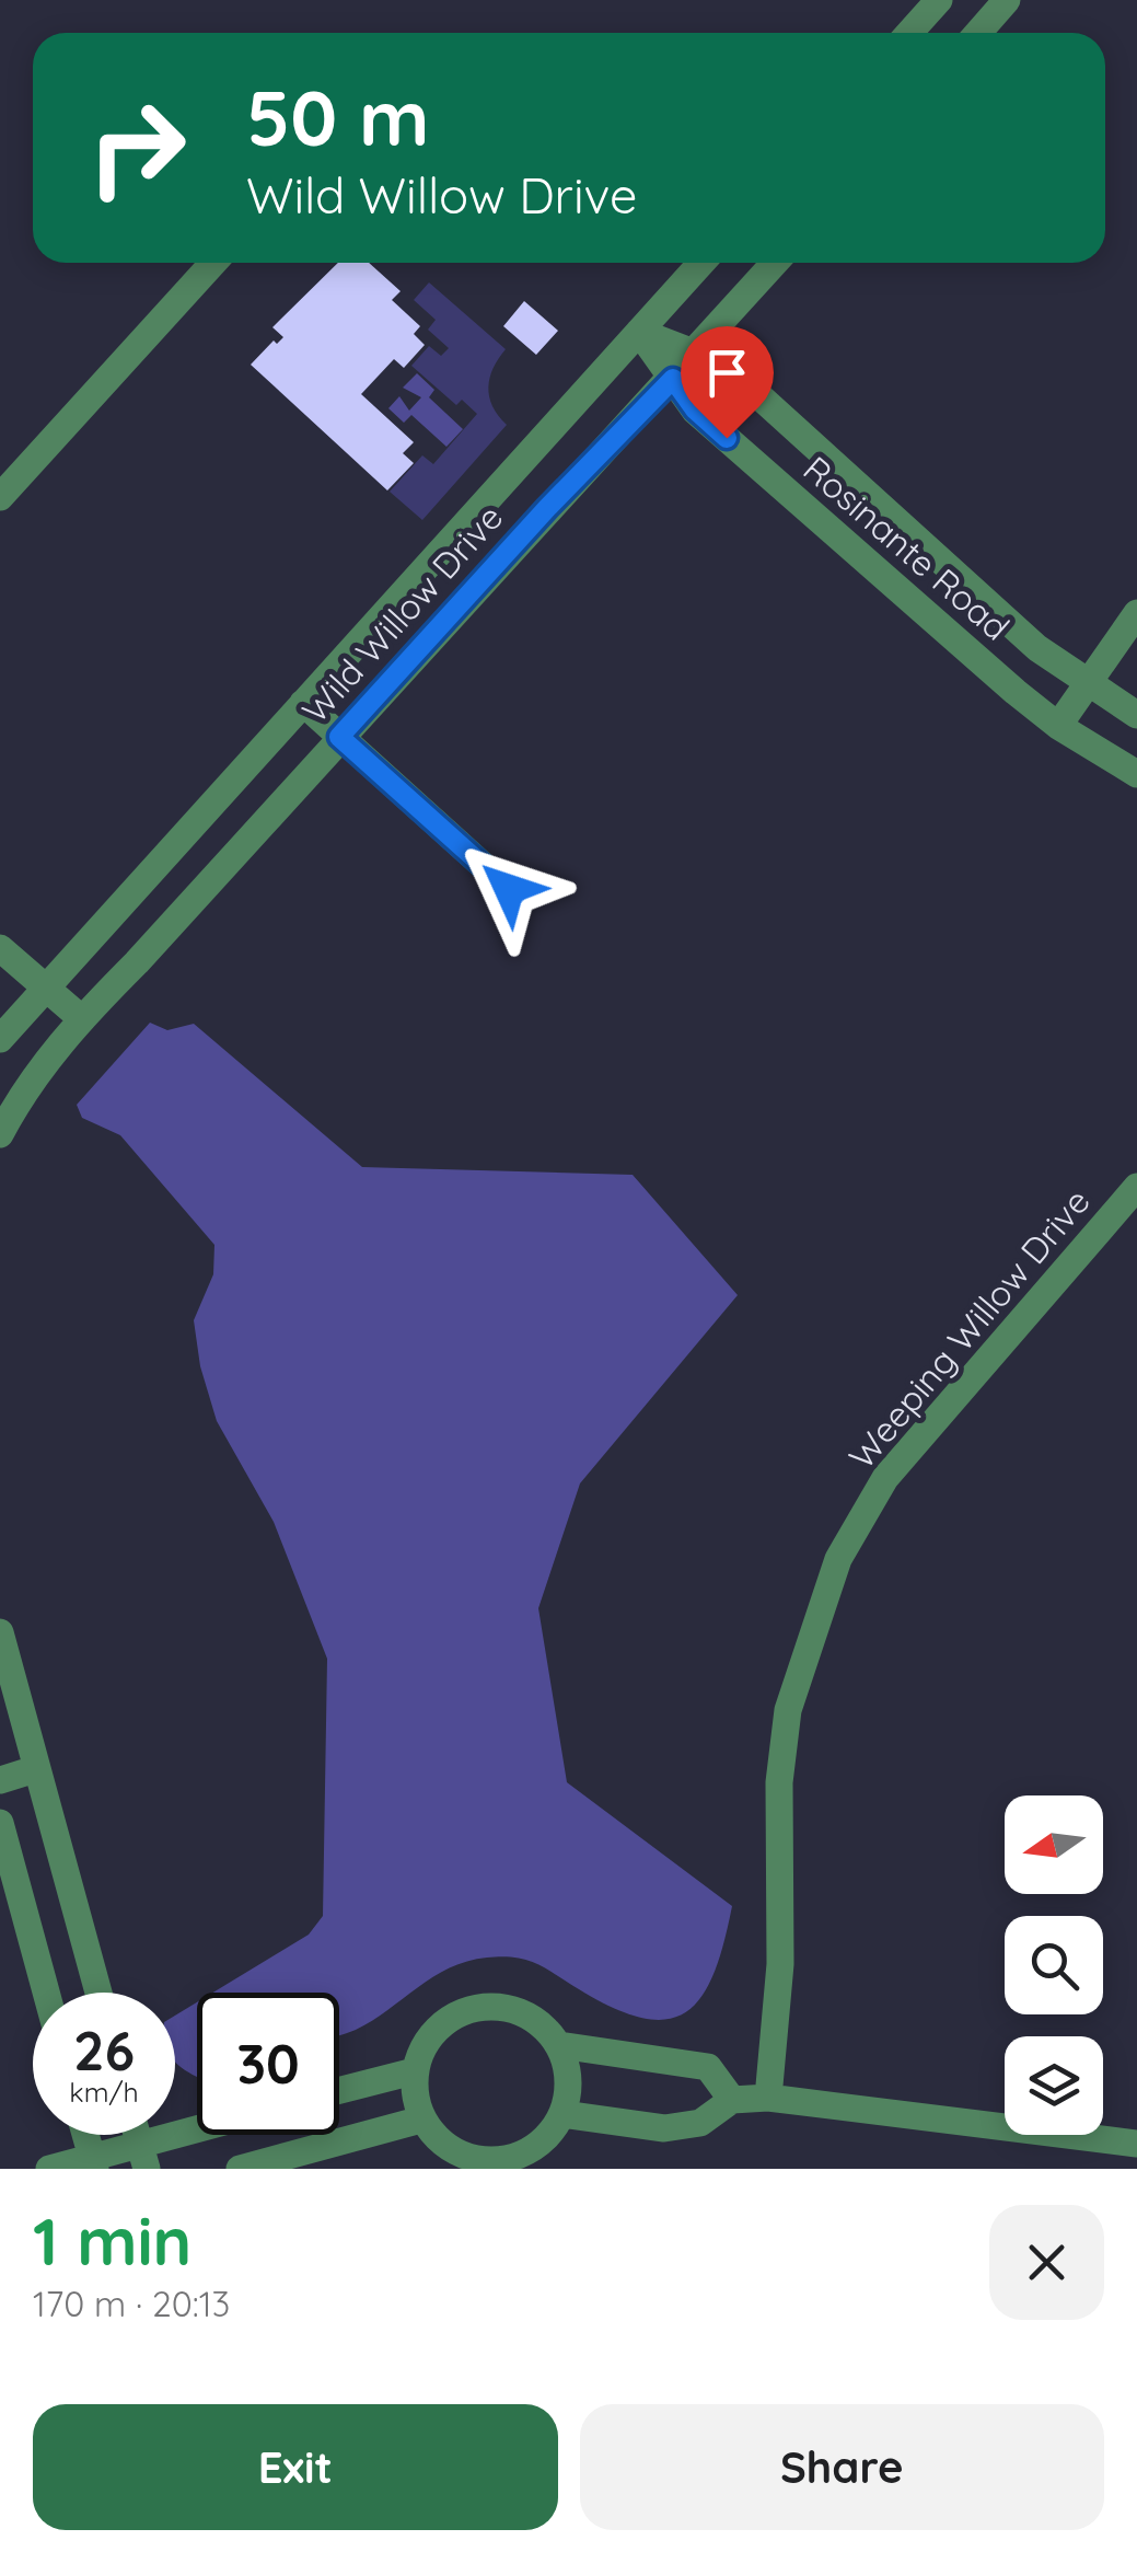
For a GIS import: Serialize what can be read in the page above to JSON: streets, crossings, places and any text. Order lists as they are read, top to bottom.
{
  "streets": {
    "street": ["Rosinante Road", "Wild Willow Drive", "Weeping Willow Drive"]
  },
  "crossings": [
    ["Rosinante Road", "Wild Willow Drive"]
  ],
  "north": "left",
  "page": {
    "turn": ["50 m", "Wild Willow Drive"],
    "speed": "26 km/h",
    "limit": "30",
    "heading": ["1 min", "170 m · 20:13"],
    "buttons": ["Exit", "Share"]
  }
}
